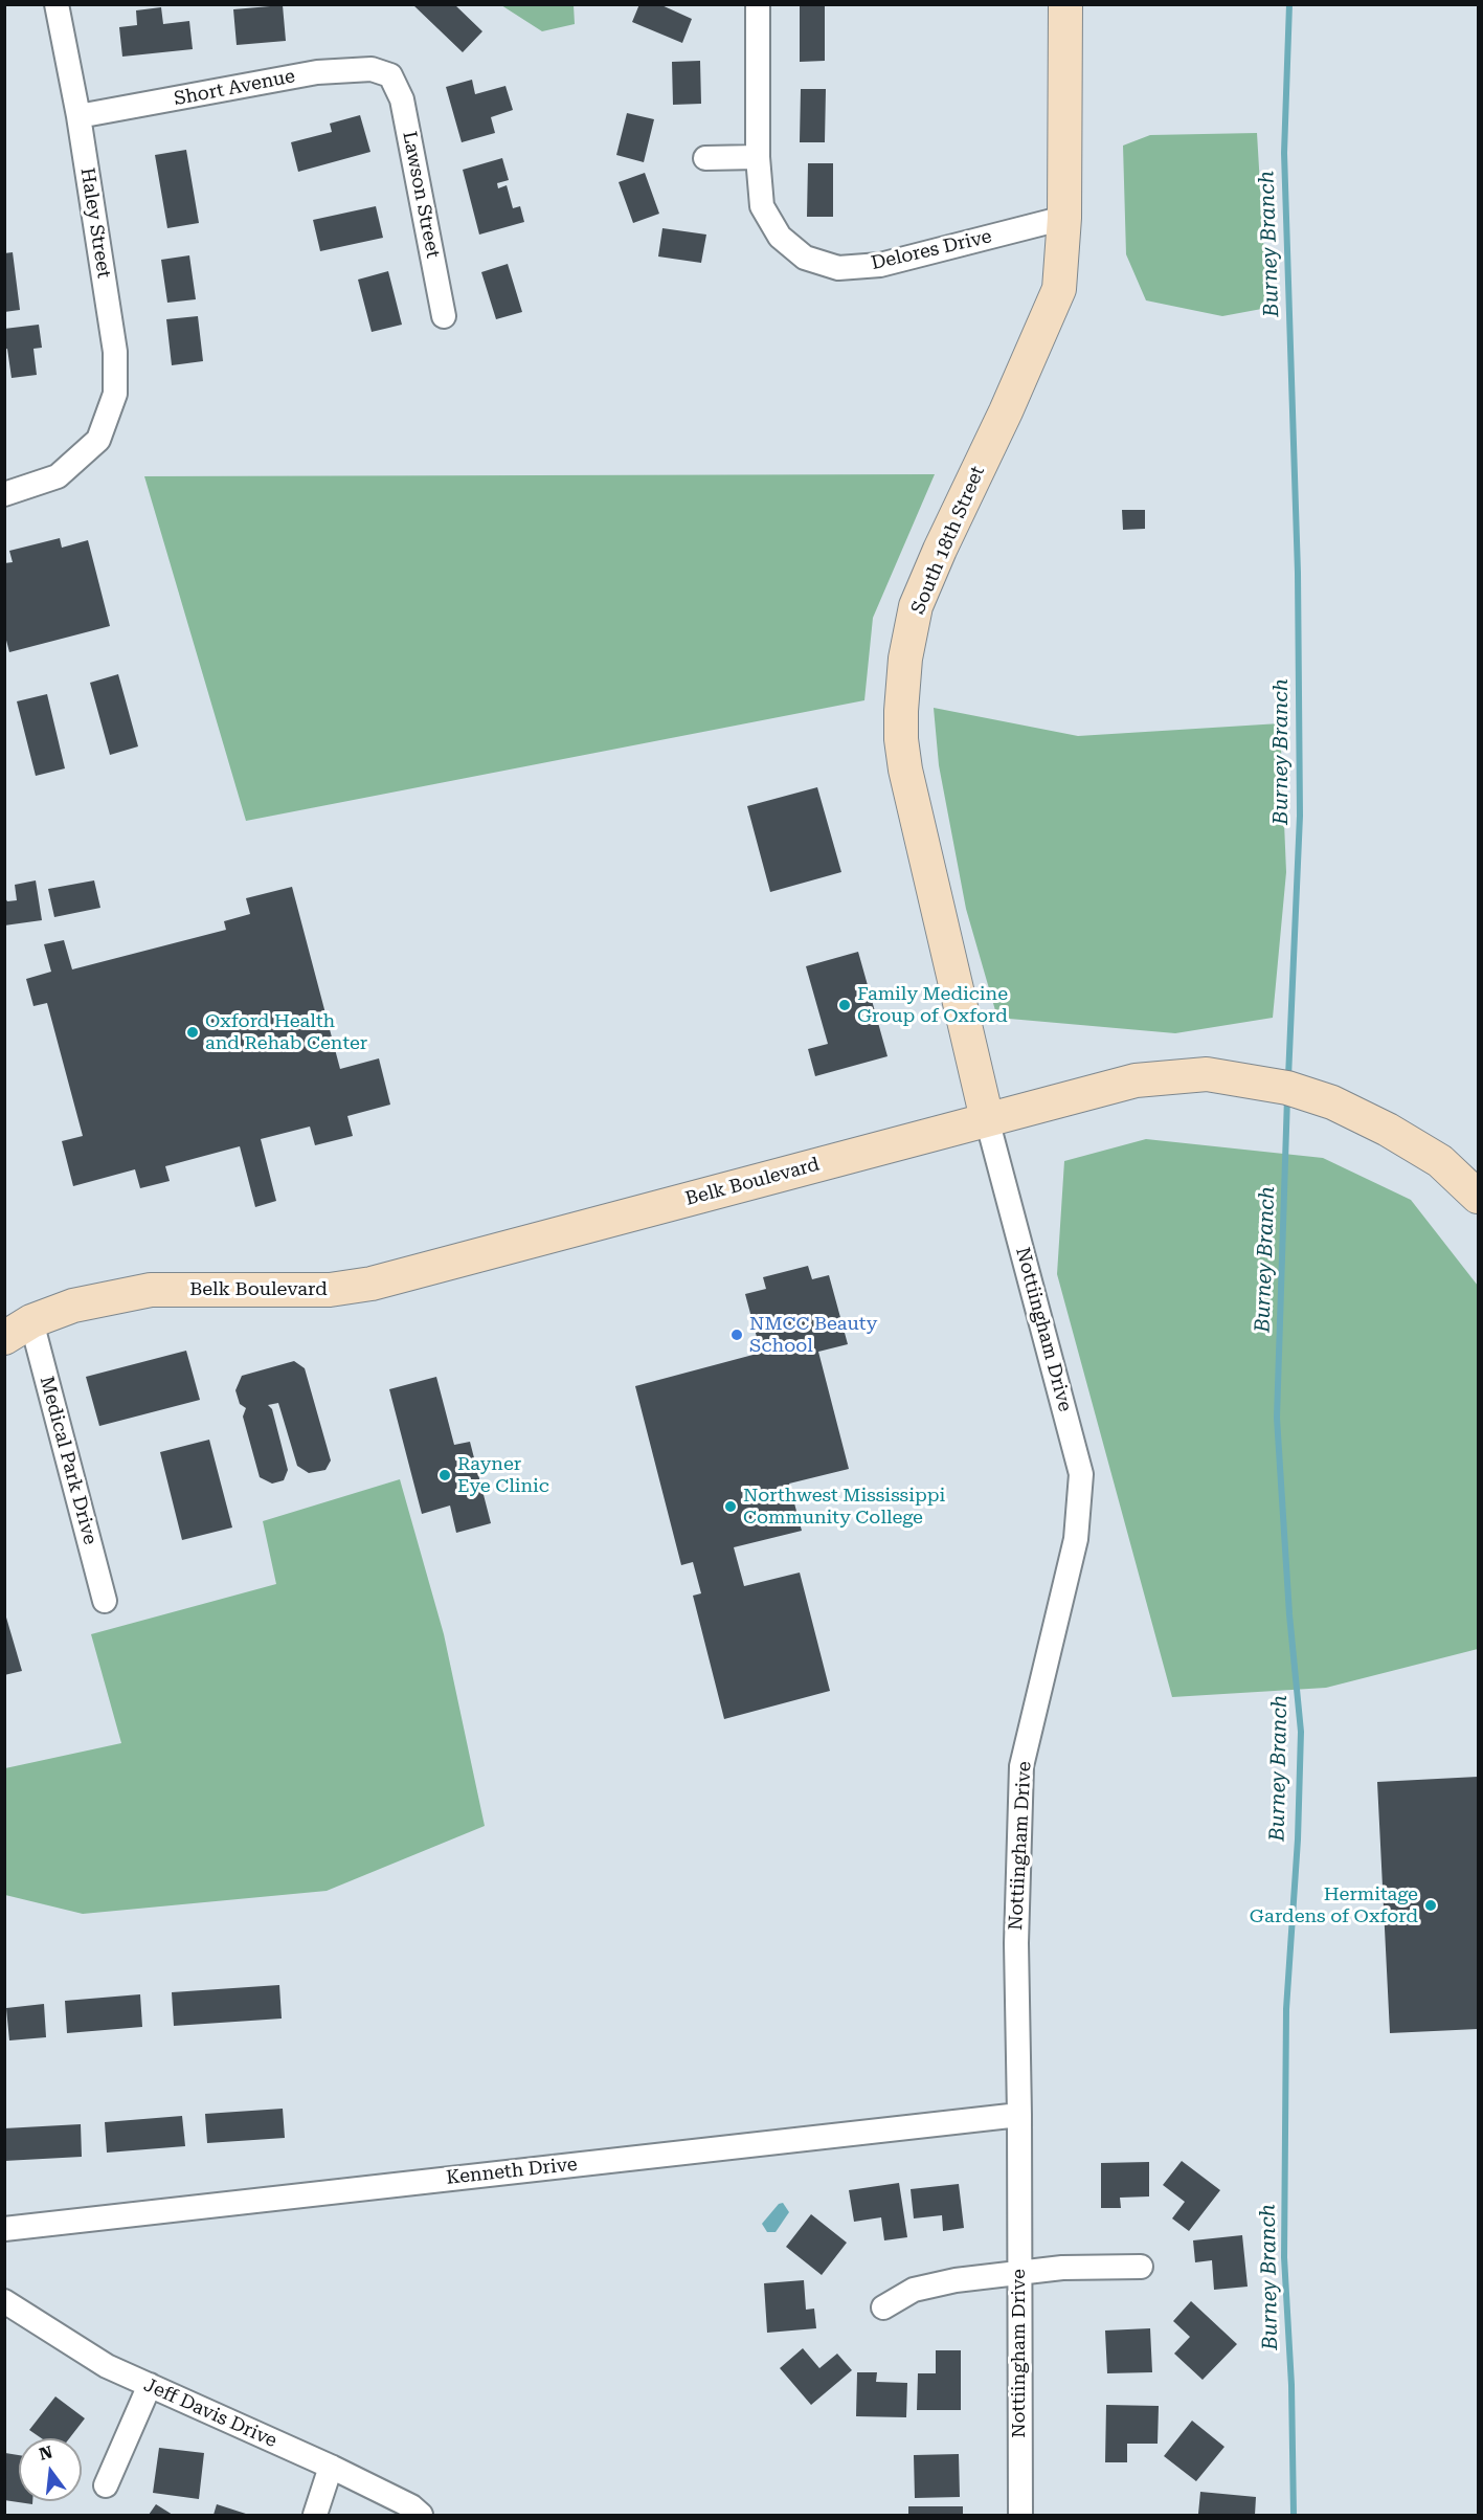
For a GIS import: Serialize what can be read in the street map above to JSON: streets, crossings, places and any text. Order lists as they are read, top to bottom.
{
  "streets": {
    "street": [
      "Short Avenue",
      "Lawson Street",
      "Haley Street",
      "Delores Drive",
      "South 18th Street",
      "Belk Boulevard",
      "Nottiingham Drive",
      "Medical Park Drive",
      "Kenneth Drive",
      "Jeff Davis Drive"
    ]
  },
  "crossings": [
    ["Short Avenue", "Lawson Street"],
    ["Short Avenue", "Haley Street"],
    ["Delores Drive", "South 18th Street"],
    ["South 18th Street", "Belk Boulevard"],
    ["South 18th Street", "Nottiingham Drive"],
    ["Belk Boulevard", "Nottiingham Drive"],
    ["Belk Boulevard", "Medical Park Drive"],
    ["Nottiingham Drive", "Kenneth Drive"]
  ],
  "water": ["Burney Branch"],
  "places": [
    "Family Medicine Group of Oxford",
    "Oxford Health and Rehab Center",
    "NMCC Beauty School",
    "Rayner Eye Clinic",
    "Northwest Mississippi Community College",
    "Hermitage Gardens of Oxford"
  ],
  "north": "top"
}
